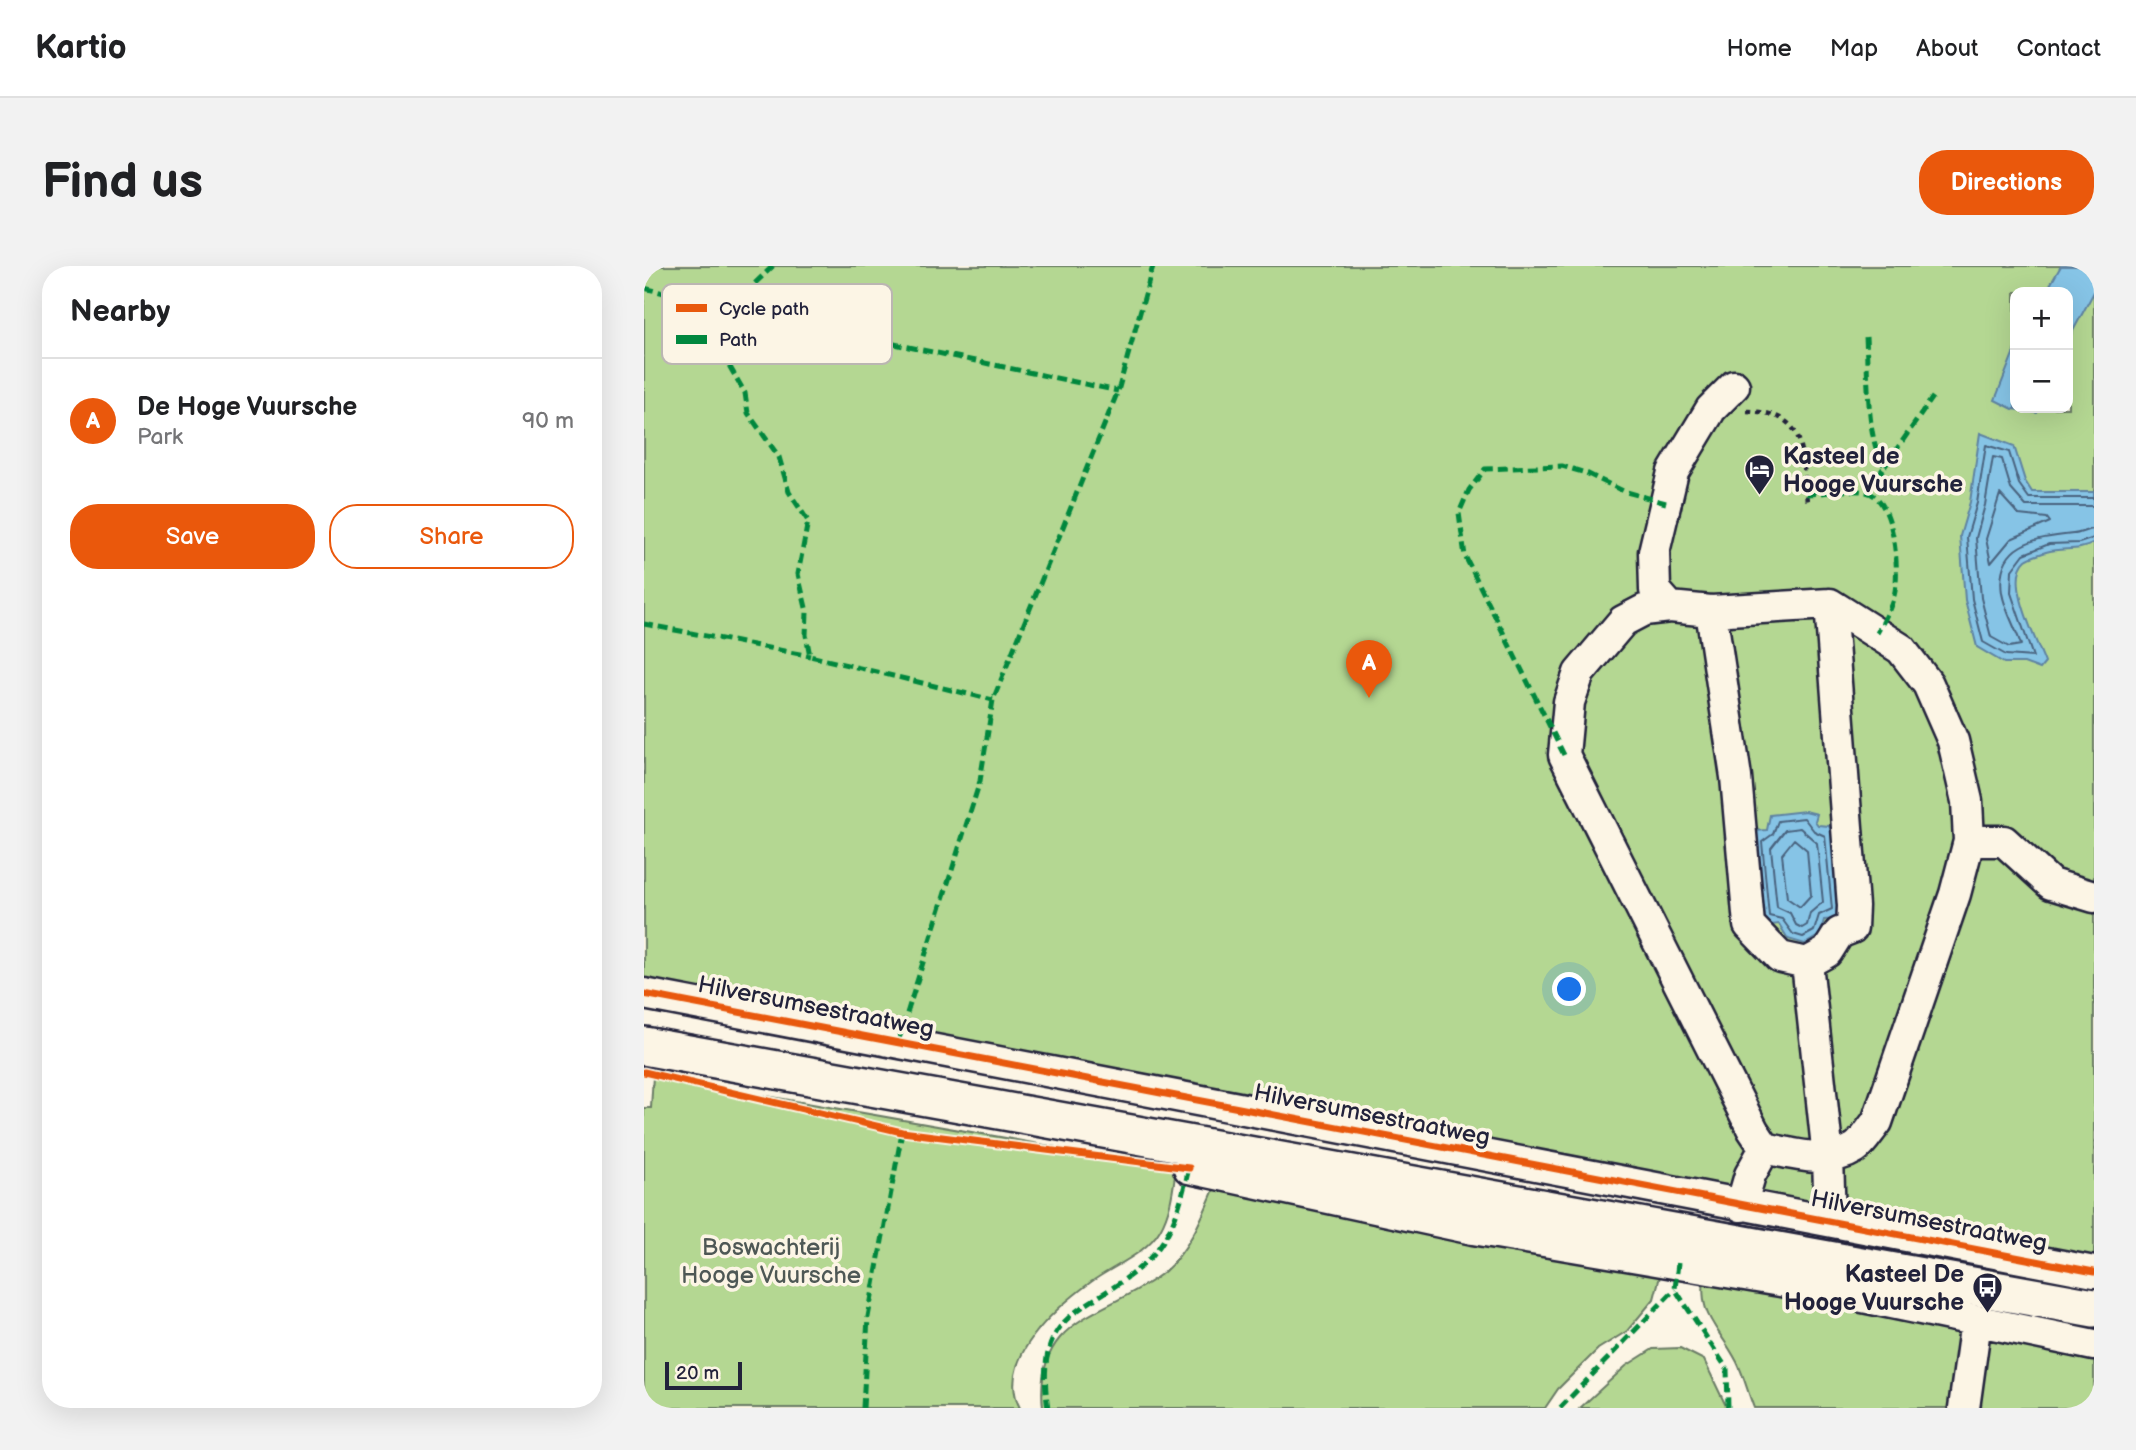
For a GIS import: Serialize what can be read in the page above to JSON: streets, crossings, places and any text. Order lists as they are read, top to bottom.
{
  "streets": {
    "street": ["Hilversumsestraatweg"]
  },
  "parks": ["Boswachterij Hooge Vuursche"],
  "places": {
    "hotel": ["Kasteel de Hooge Vuursche"],
    "bus stop": ["Kasteel De Hooge Vuursche"]
  },
  "legend": ["Cycle path", "Path"],
  "scale_bar": "20 m",
  "page": {
    "header": "Kartio",
    "nav": [
      "Home",
      "Map",
      "About",
      "Contact"
    ],
    "buttons": [
      "Directions",
      ["Save", "Share"]
    ],
    "title": "Find us",
    "heading": "Nearby",
    "map_buttons": ["+", "−"],
    "list": [
      {
        "mark": "A",
        "name": "De Hoge Vuursche",
        "note": "Park",
        "value": "90 m"
      }
    ],
    "pins": "A",
    "scale": "20 m"
  }
}
